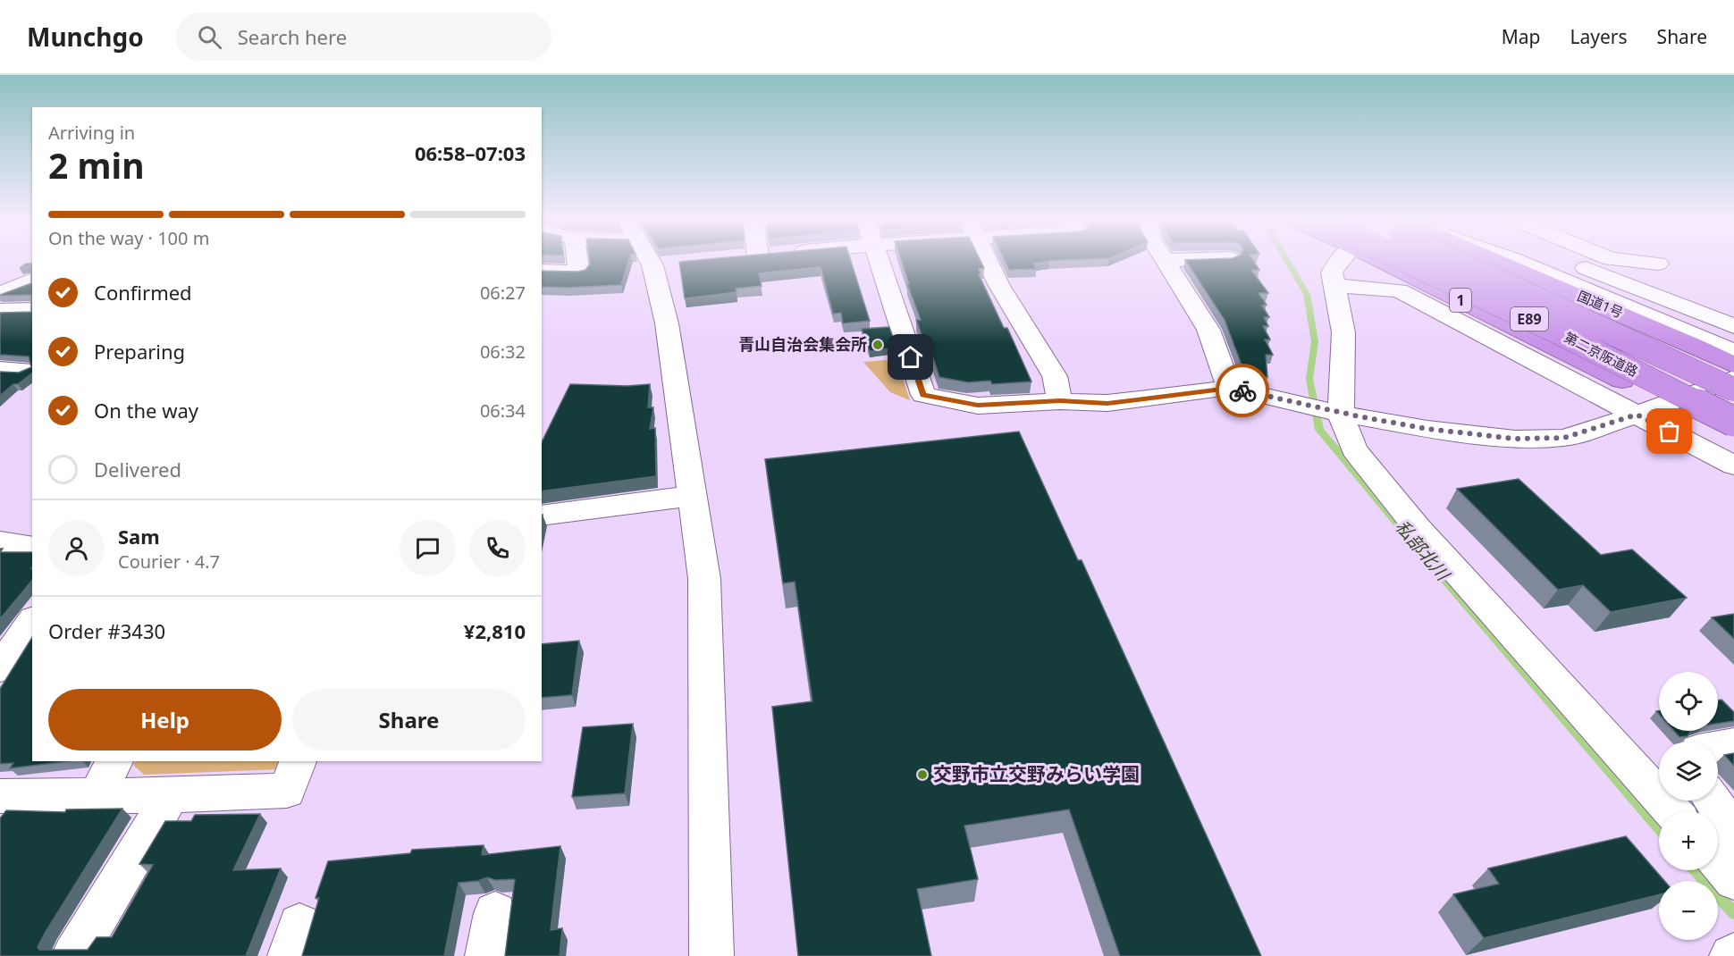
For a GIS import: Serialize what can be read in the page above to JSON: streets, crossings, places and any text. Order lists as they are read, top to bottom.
{
  "streets": {
    "highway": [
      "1",
      "国道1号",
      "E89",
      "第二京阪道路"
    ]
  },
  "water": ["私部北川"],
  "places": ["青山自治会集会所", "交野市立交野みらい学園"],
  "page": {
    "header": "Munchgo",
    "search": "Search here",
    "nav": ["Map", "Layers", "Share"],
    "heading": ["2 min", "Arriving in", "06:58–07:03"],
    "panel": [
      "Sam",
      "Courier · 4.7",
      "Order #3430",
      "¥2,810"
    ],
    "bar": "On the way · 100 m",
    "list": [
      ["Confirmed", "06:27"],
      ["Preparing", "06:32"],
      ["On the way", "06:34"],
      "Delivered"
    ],
    "map_buttons": ["+", "−"],
    "buttons": ["Help", "Share"]
  }
}
